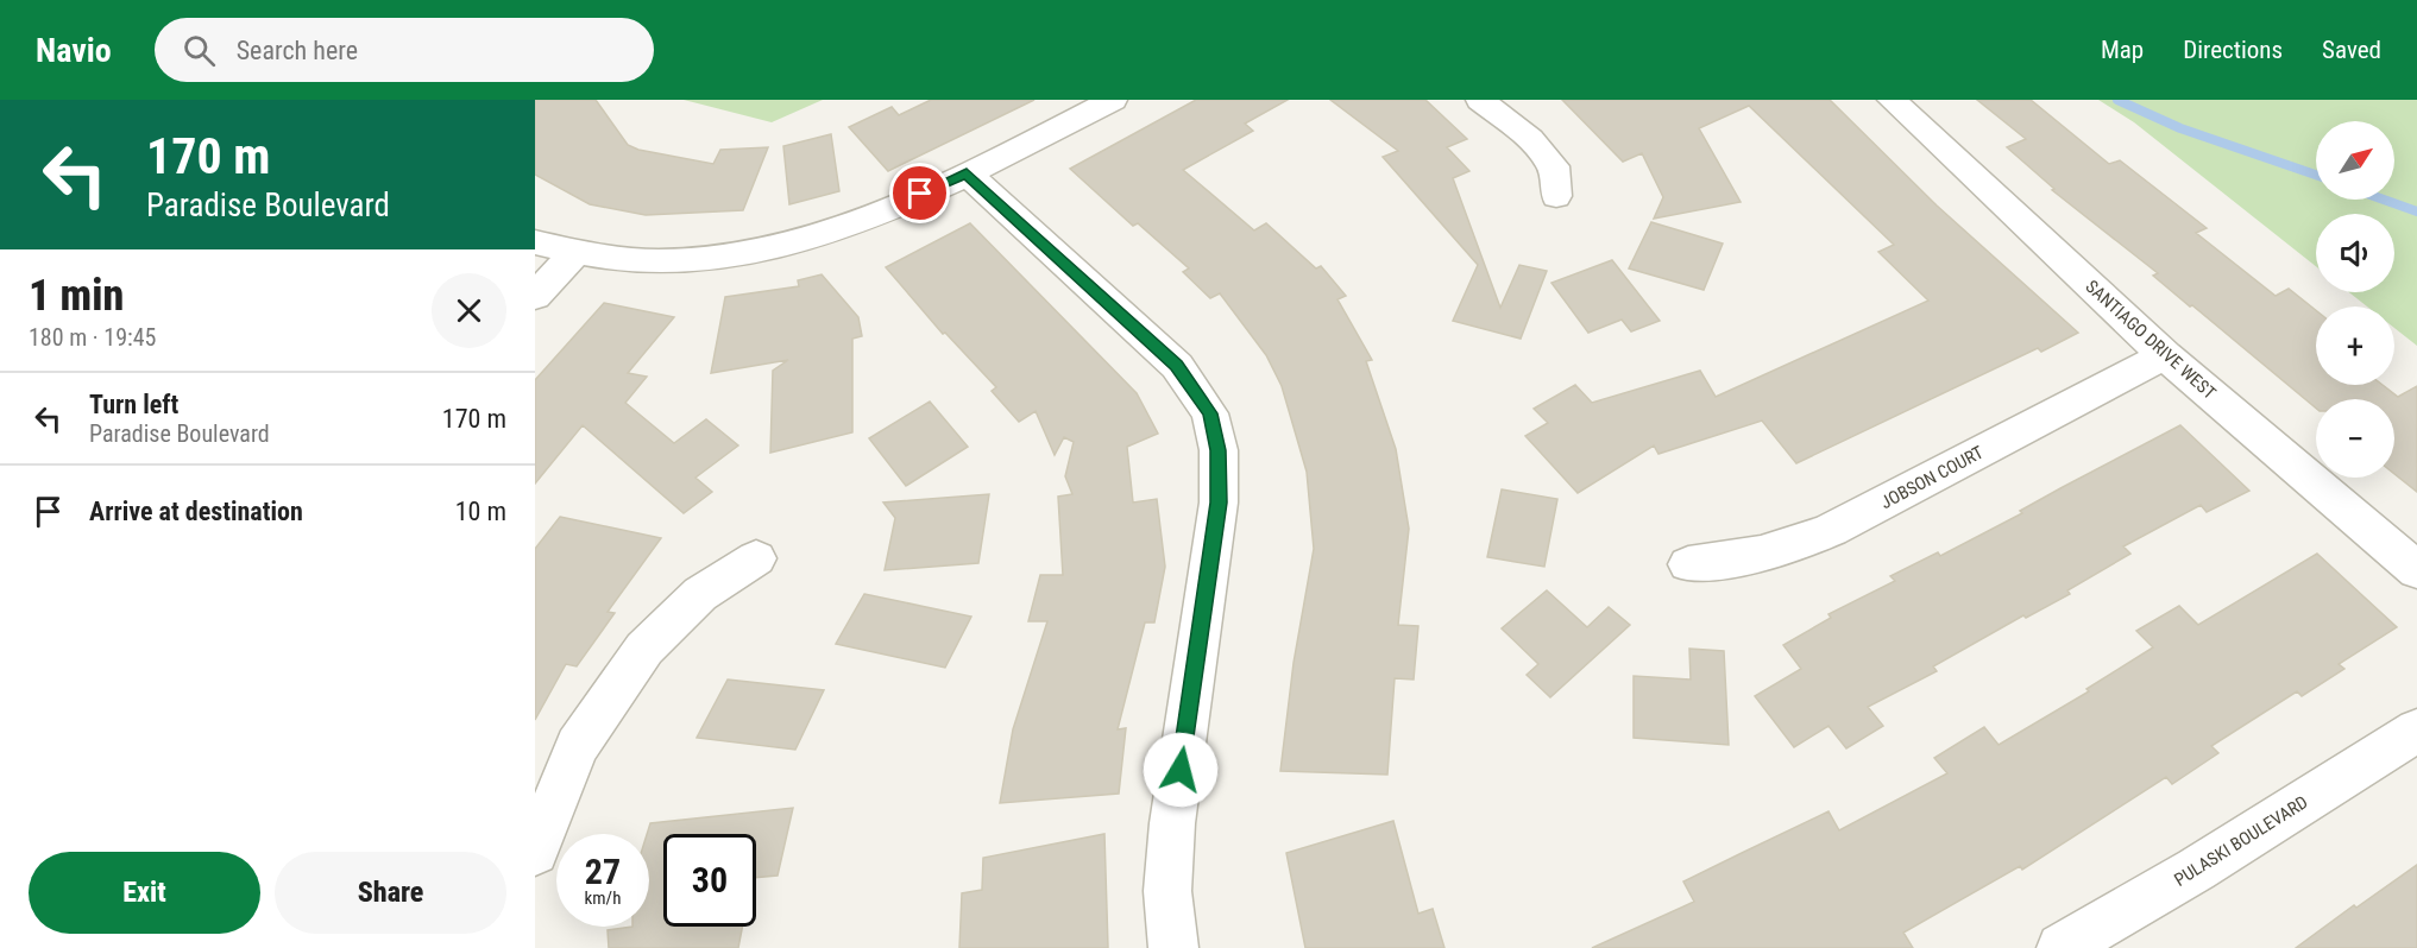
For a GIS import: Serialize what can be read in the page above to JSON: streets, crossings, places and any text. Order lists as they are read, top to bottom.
{
  "streets": {
    "street": ["SANTIAGO DRIVE WEST", "JOBSON COURT", "PULASKI BOULEVARD"]
  },
  "crossings": [
    ["SANTIAGO DRIVE WEST", "JOBSON COURT"]
  ],
  "north": "top right",
  "page": {
    "header": "Navio",
    "search": "Search here",
    "nav": ["Map", "Directions", "Saved"],
    "turn": ["170 m", "Paradise Boulevard"],
    "map_buttons": ["+", "−"],
    "heading": ["1 min", "180 m · 19:45"],
    "list": [
      {
        "name": "Turn left",
        "note": "Paradise Boulevard",
        "value": "170 m"
      },
      {
        "name": "Arrive at destination",
        "value": "10 m"
      }
    ],
    "speed": "27 km/h",
    "limit": "30",
    "buttons": ["Exit", "Share"]
  }
}
